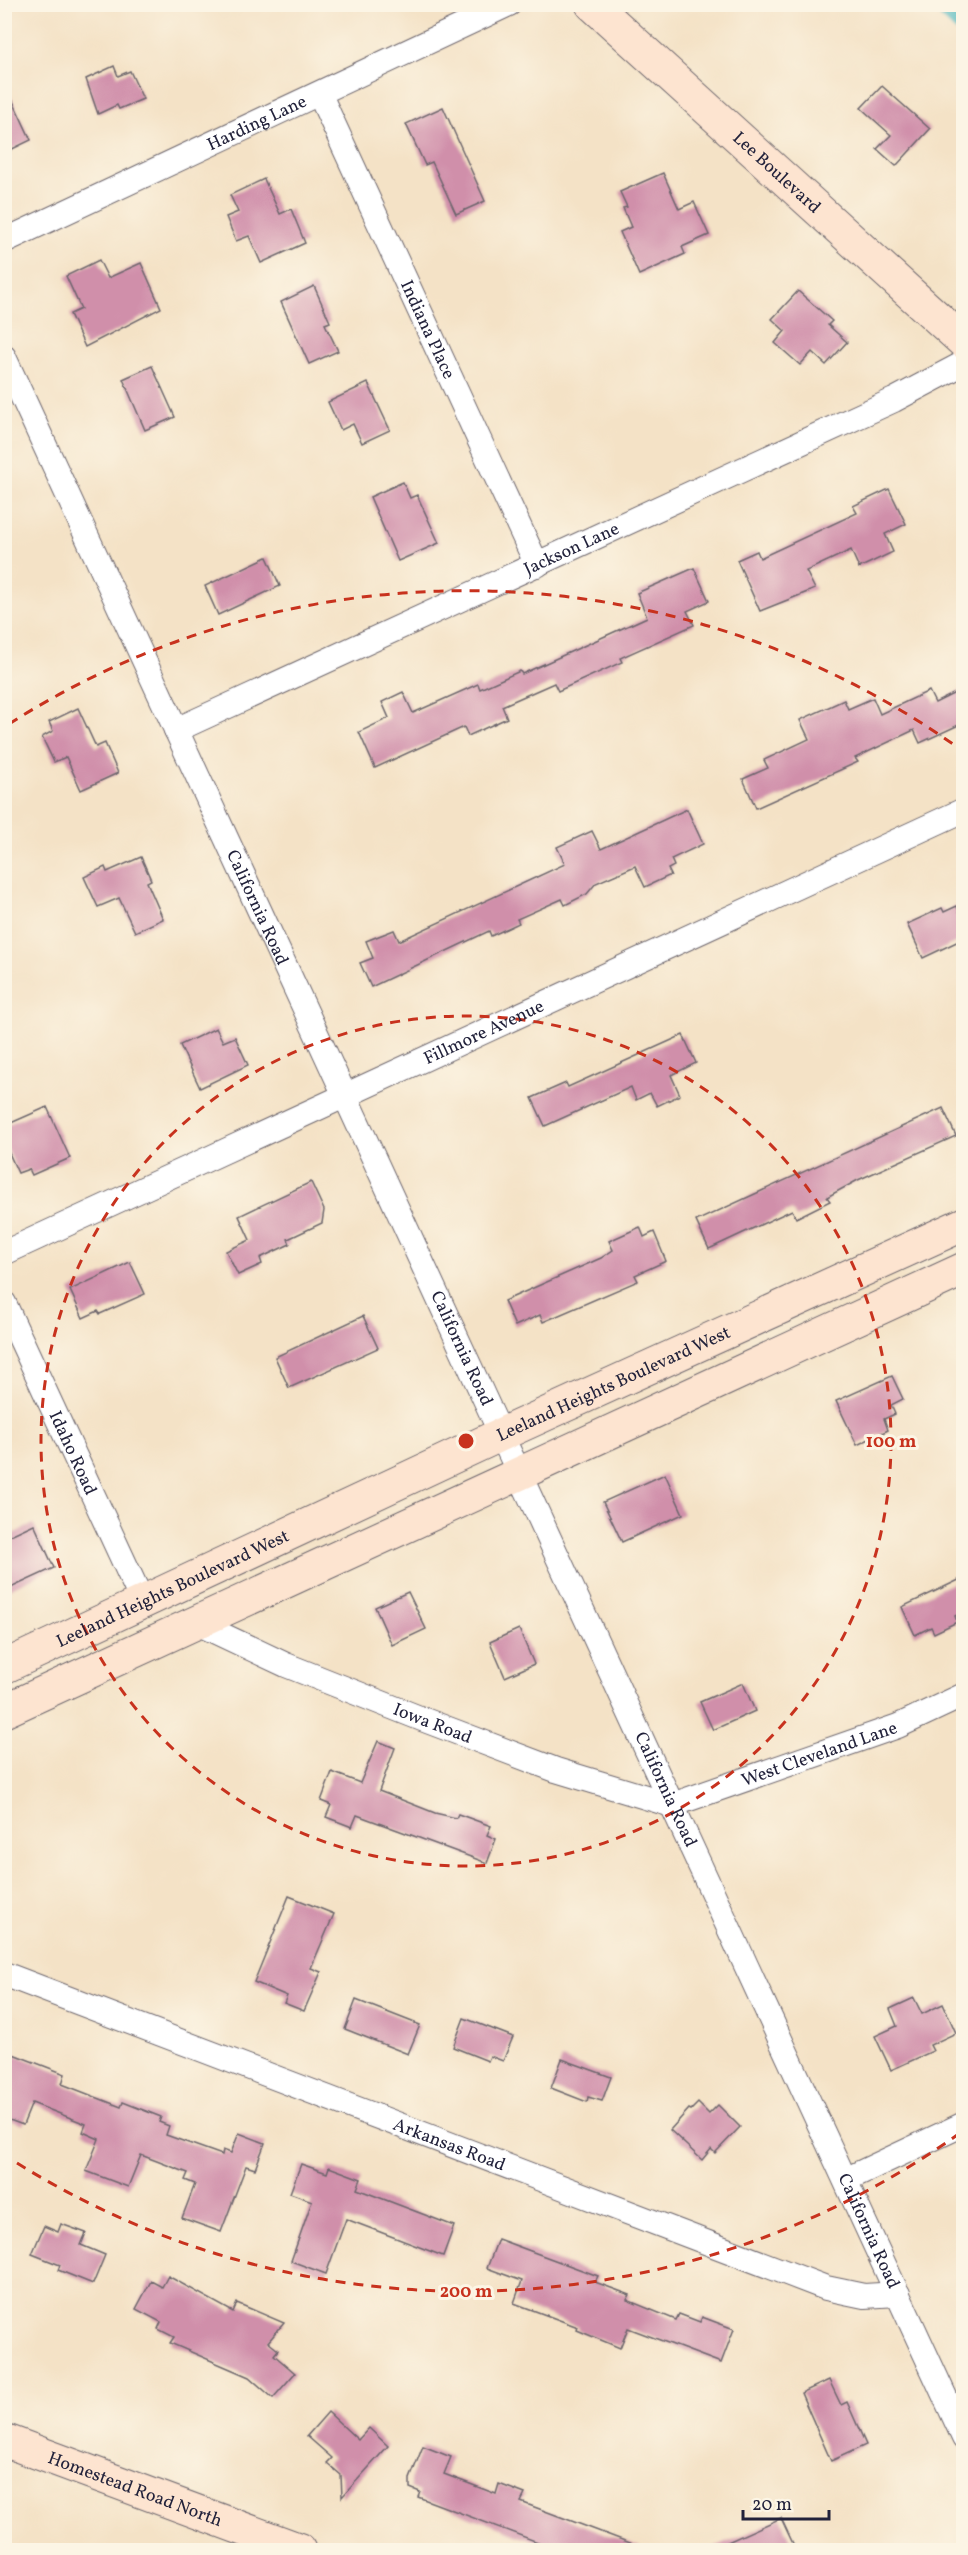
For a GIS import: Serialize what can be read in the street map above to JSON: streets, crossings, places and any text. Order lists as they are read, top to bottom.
{
  "streets": {
    "main road": ["Lee Boulevard", "Leeland Heights Boulevard West", "Homestead Road North"],
    "street": [
      "Harding Lane",
      "Indiana Place",
      "Jackson Lane",
      "California Road",
      "Fillmore Avenue",
      "Idaho Road",
      "Iowa Road",
      "West Cleveland Lane",
      "Arkansas Road"
    ]
  },
  "crossings": [
    ["Harding Lane", "Indiana Place"],
    ["Indiana Place", "Jackson Lane"],
    ["Jackson Lane", "California Road"],
    ["California Road", "Fillmore Avenue"],
    ["California Road", "Leeland Heights Boulevard West"],
    ["California Road", "Iowa Road"],
    ["California Road", "West Cleveland Lane"],
    ["California Road", "Arkansas Road"],
    ["Leeland Heights Boulevard West", "Idaho Road"],
    ["Iowa Road", "West Cleveland Lane"]
  ],
  "scale_bar": "20 m",
  "rings": ["100 m", "200 m"]
}
